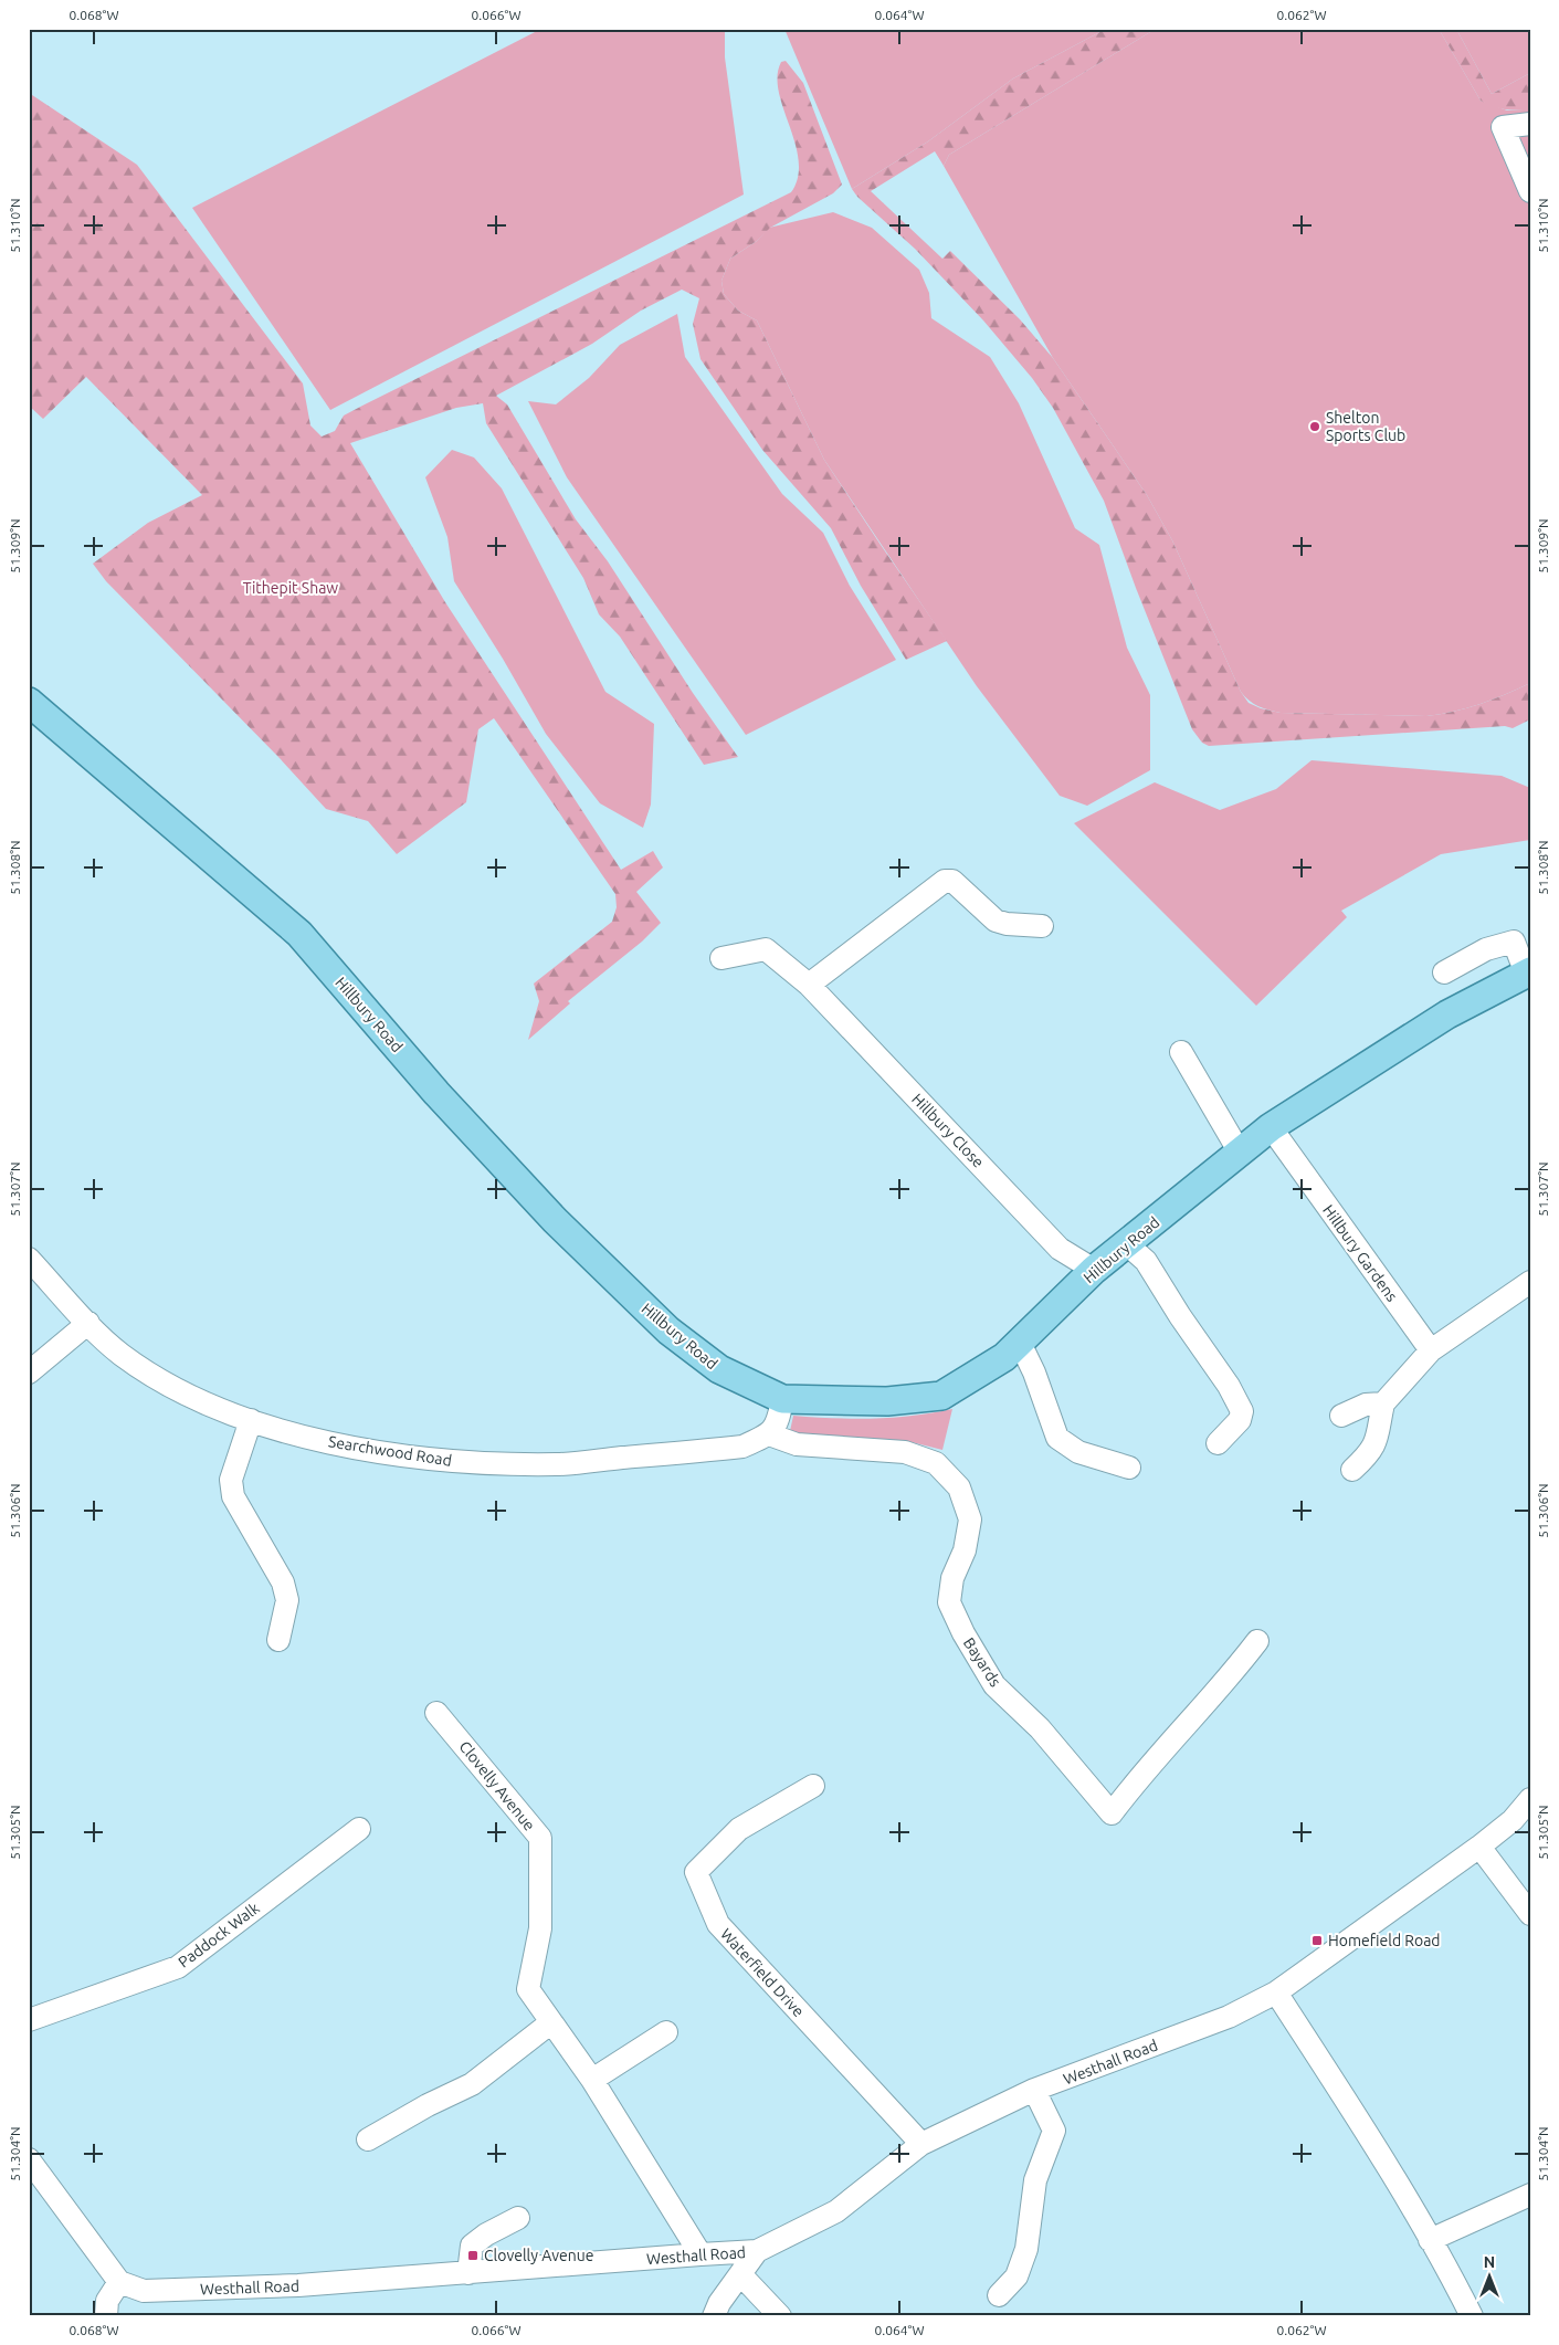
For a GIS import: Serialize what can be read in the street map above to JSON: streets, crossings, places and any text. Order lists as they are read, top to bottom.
{
  "streets": {
    "main road": ["Hillbury Road"],
    "street": [
      "Hillbury Close",
      "Hillbury Gardens",
      "Searchwood Road",
      "Bayards",
      "Clovelly Avenue",
      "Paddock Walk",
      "Waterfield Drive",
      "Westhall Road"
    ]
  },
  "crossings": [
    ["Hillbury Road", "Hillbury Close"],
    ["Hillbury Road", "Hillbury Gardens"],
    ["Searchwood Road", "Bayards"],
    ["Clovelly Avenue", "Westhall Road"],
    ["Waterfield Drive", "Westhall Road"]
  ],
  "parks": ["Tithepit Shaw"],
  "places": {
    "other": ["Shelton Sports Club"],
    "transit": ["Homefield Road", "Clovelly Avenue"]
  },
  "north": "top",
  "coordinates": [
    "0.068°W",
    "0.066°W",
    "0.064°W",
    "0.062°W",
    "51.310°N",
    "51.309°N",
    "51.308°N",
    "51.307°N",
    "51.306°N",
    "51.305°N",
    "51.304°N"
  ]
}
